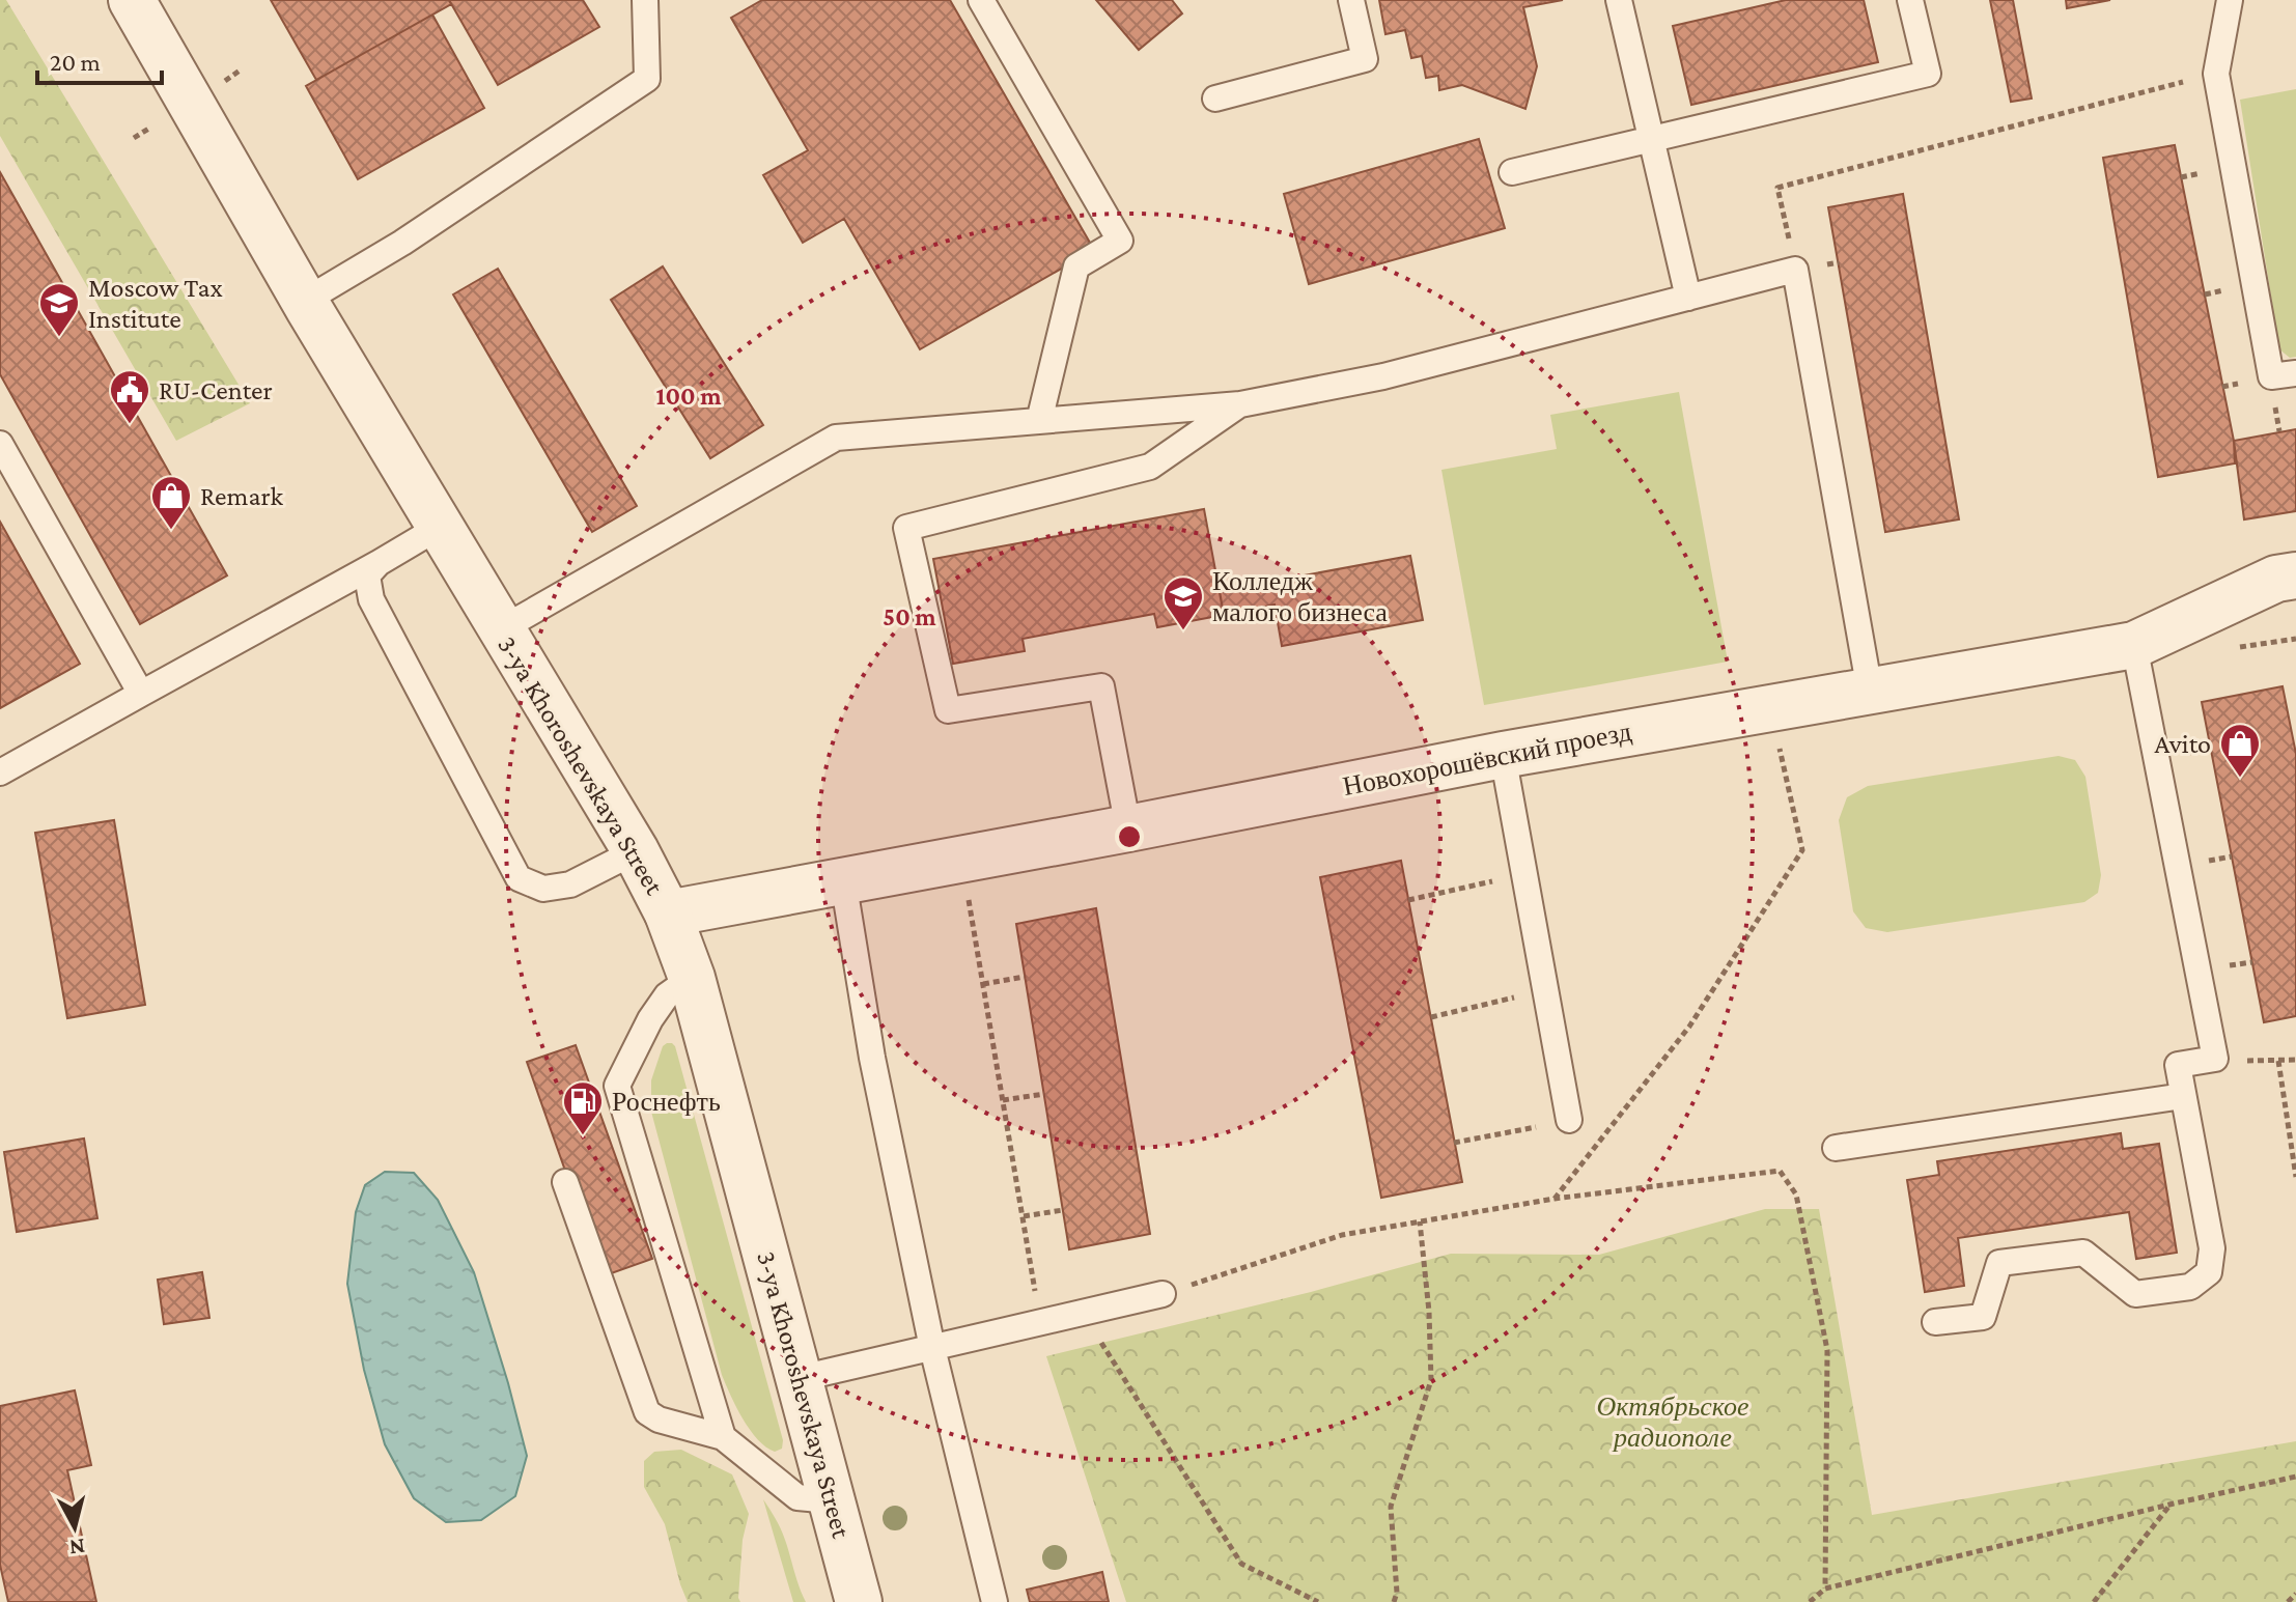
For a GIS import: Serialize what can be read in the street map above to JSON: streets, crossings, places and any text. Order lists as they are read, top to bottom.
{
  "streets": {
    "street": ["Новохорошёвский проезд", "3-ya Khoroshevskaya Street"]
  },
  "crossings": [
    ["Новохорошёвский проезд", "3-ya Khoroshevskaya Street"]
  ],
  "parks": ["Октябрьское радиополе"],
  "places": {
    "school or university": ["Moscow Tax Institute", "Колледж малого бизнеса"],
    "public building": ["RU-Center"],
    "shop": ["Remark", "Avito"],
    "fuel station": ["Роснефть"]
  },
  "scale_bar": "20 m",
  "north": "bottom",
  "rings": ["100 m", "50 m"]
}
